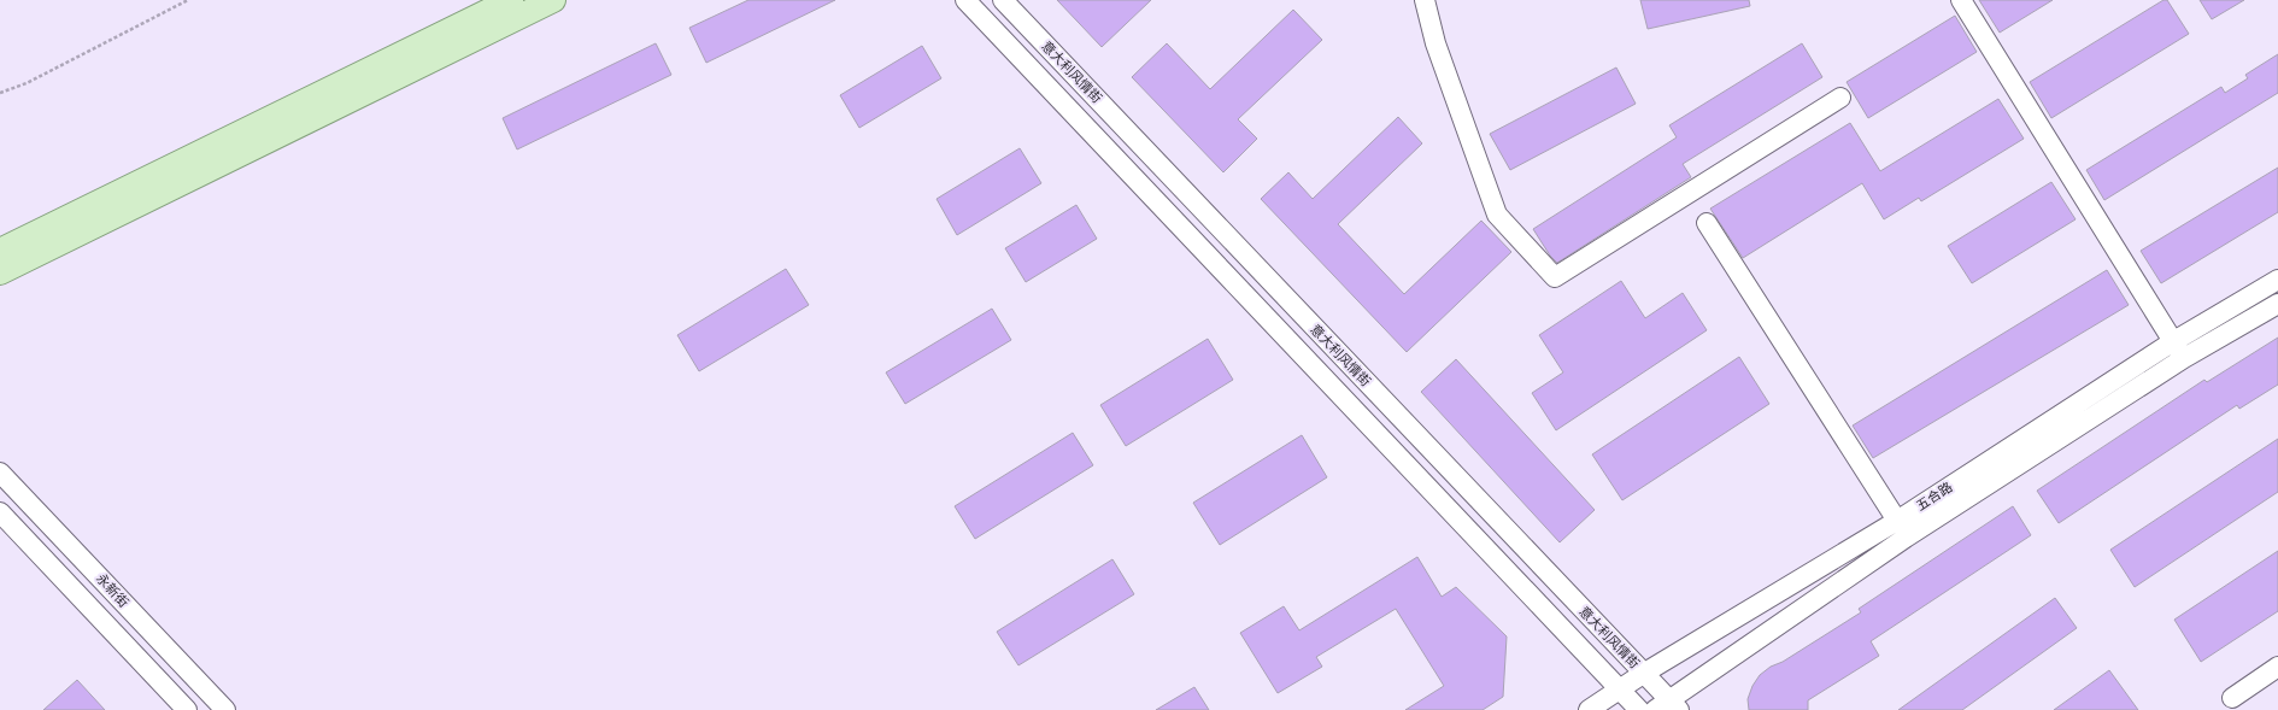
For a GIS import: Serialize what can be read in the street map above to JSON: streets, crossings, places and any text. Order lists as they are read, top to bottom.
{
  "streets": {
    "street": ["意大利风情街", "五合路", "永新街"]
  },
  "crossings": [
    ["意大利风情街", "五合路"]
  ]
}
